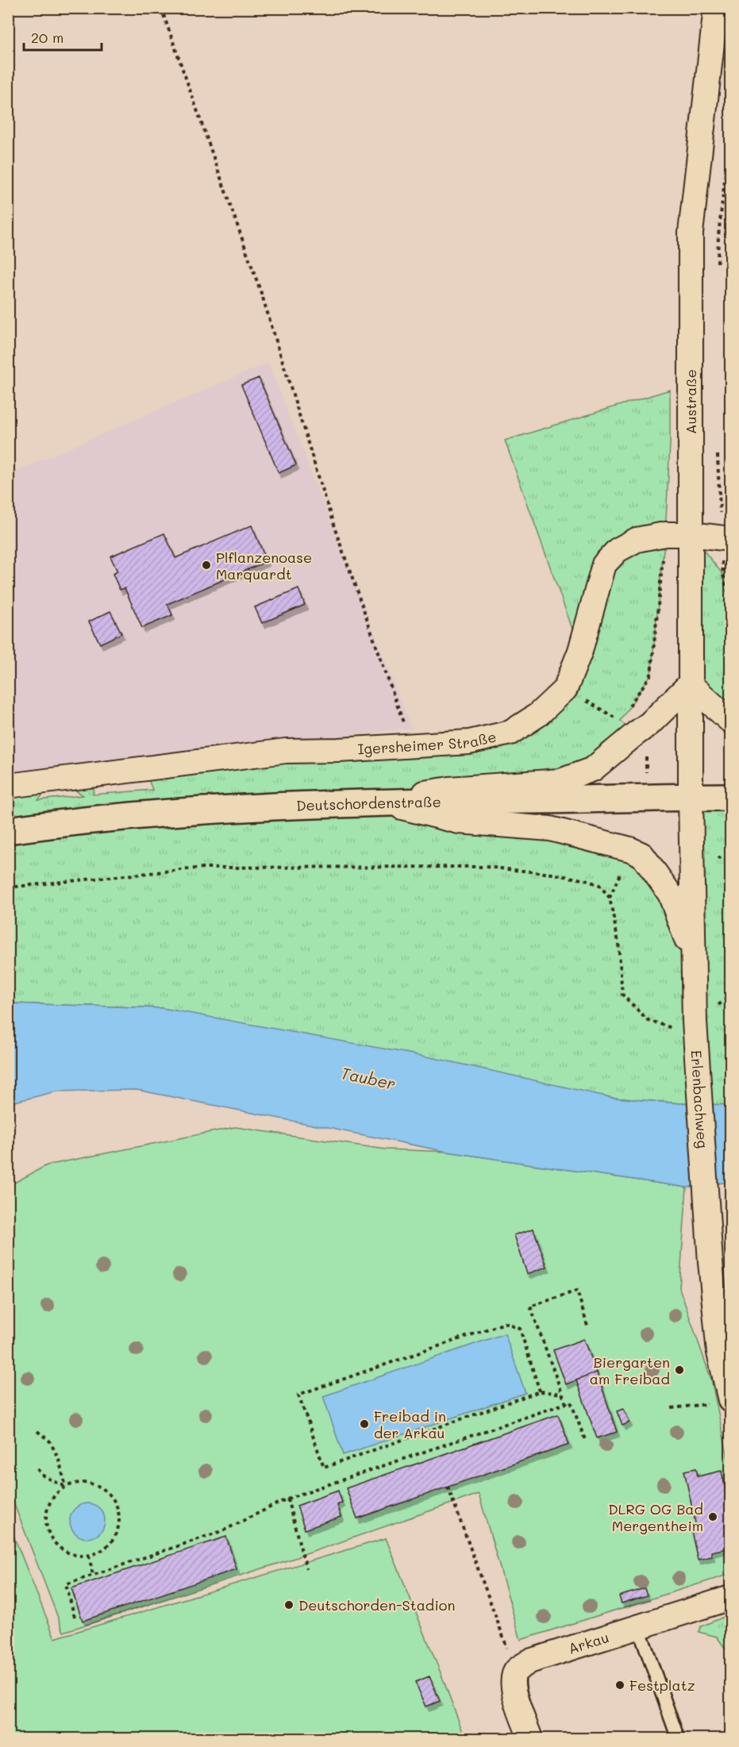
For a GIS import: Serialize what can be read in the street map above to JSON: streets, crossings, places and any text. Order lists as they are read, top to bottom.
{
  "streets": {
    "street": [
      "Austraße",
      "Igersheimer Straße",
      "Deutschordenstraße",
      "Erlenbachweg",
      "Arkau"
    ]
  },
  "crossings": [
    ["Austraße", "Igersheimer Straße"],
    ["Austraße", "Deutschordenstraße"],
    ["Austraße", "Erlenbachweg"],
    ["Deutschordenstraße", "Erlenbachweg"]
  ],
  "water": ["Tauber"],
  "places": [
    "Plflanzenoase Marquardt",
    "Biergarten am Freibad",
    "Freibad in der Arkau",
    "DLRG OG Bad Mergentheim",
    "Deutschorden-Stadion",
    "Festplatz"
  ],
  "scale_bar": "20 m"
}
